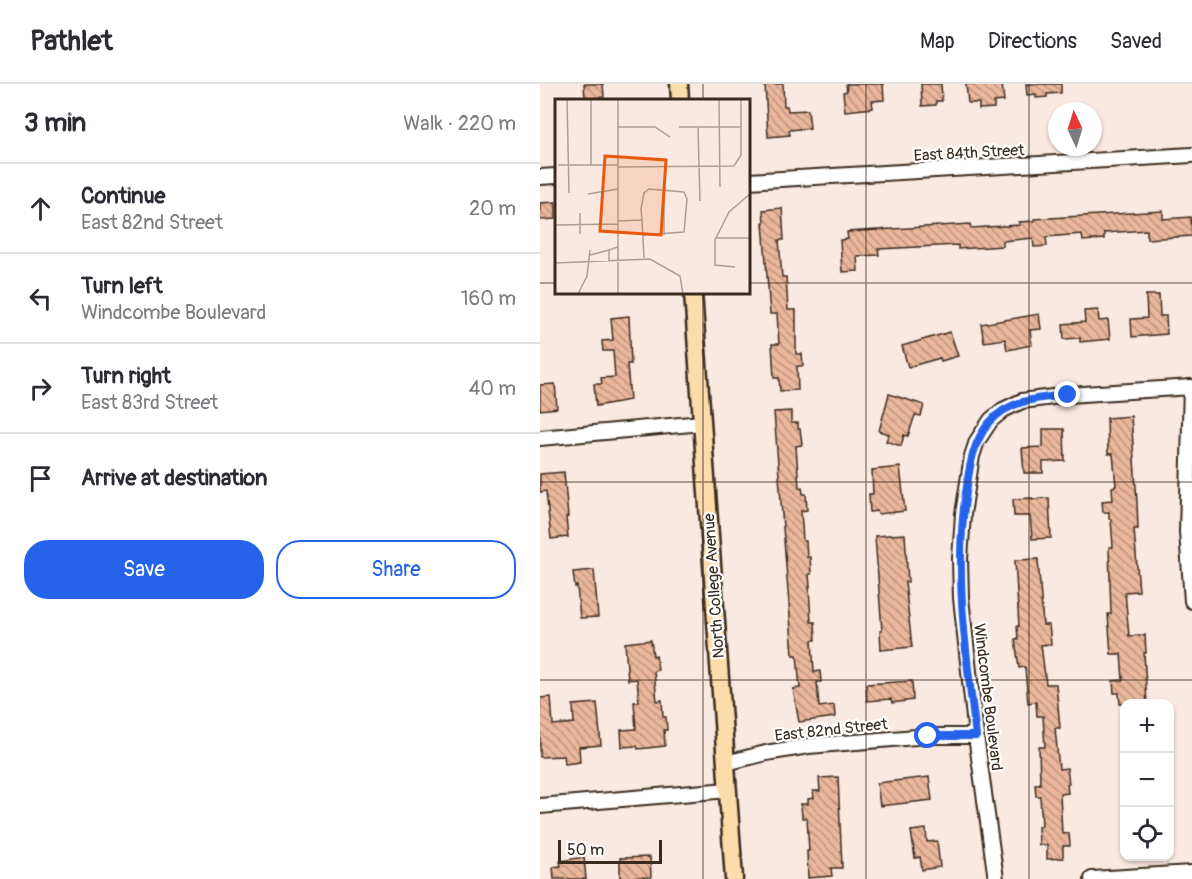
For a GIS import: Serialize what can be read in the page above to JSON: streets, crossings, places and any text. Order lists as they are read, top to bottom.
{
  "streets": {
    "main road": ["North College Avenue"],
    "street": ["East 84th Street", "Windcombe Boulevard", "East 82nd Street"]
  },
  "crossings": [
    ["North College Avenue", "East 82nd Street"],
    ["Windcombe Boulevard", "East 82nd Street"]
  ],
  "scale_bar": "50 m",
  "north": "top",
  "page": {
    "header": "Pathlet",
    "nav": ["Map", "Directions", "Saved"],
    "heading": ["3 min", "Walk · 220 m"],
    "list": [
      ["Continue", "East 82nd Street", "20 m"],
      ["Turn left", "Windcombe Boulevard", "160 m"],
      ["Turn right", "East 83rd Street", "40 m"],
      "Arrive at destination"
    ],
    "buttons": ["Save", "Share"],
    "map_buttons": ["+", "−"],
    "scale": "50 m"
  }
}
